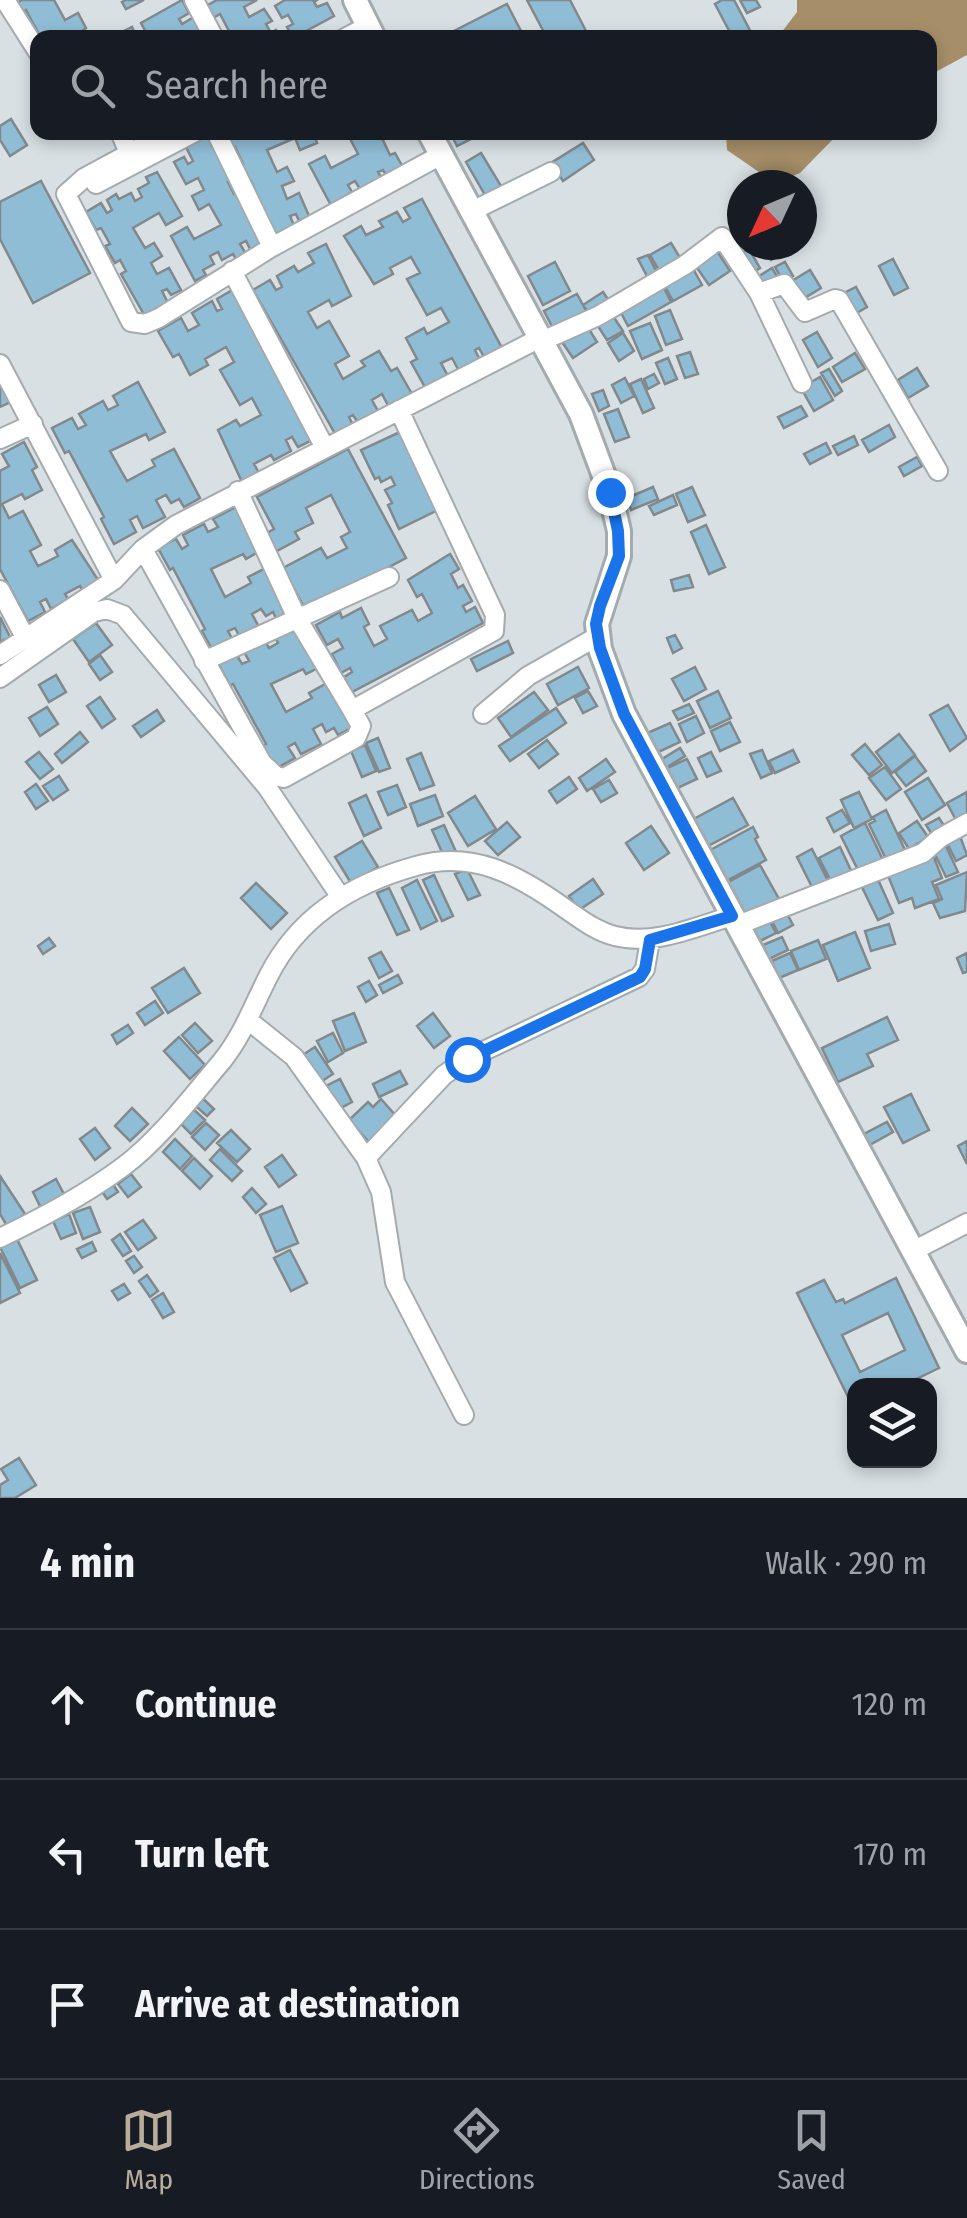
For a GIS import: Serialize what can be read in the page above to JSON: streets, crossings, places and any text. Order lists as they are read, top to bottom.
{
  "north": "bottom left",
  "page": {
    "search": "Search here",
    "heading": ["4 min", "Walk · 290 m"],
    "list": [
      ["Continue", "120 m"],
      ["Turn left", "170 m"],
      "Arrive at destination"
    ],
    "nav": ["Map", "Directions", "Saved"]
  }
}
